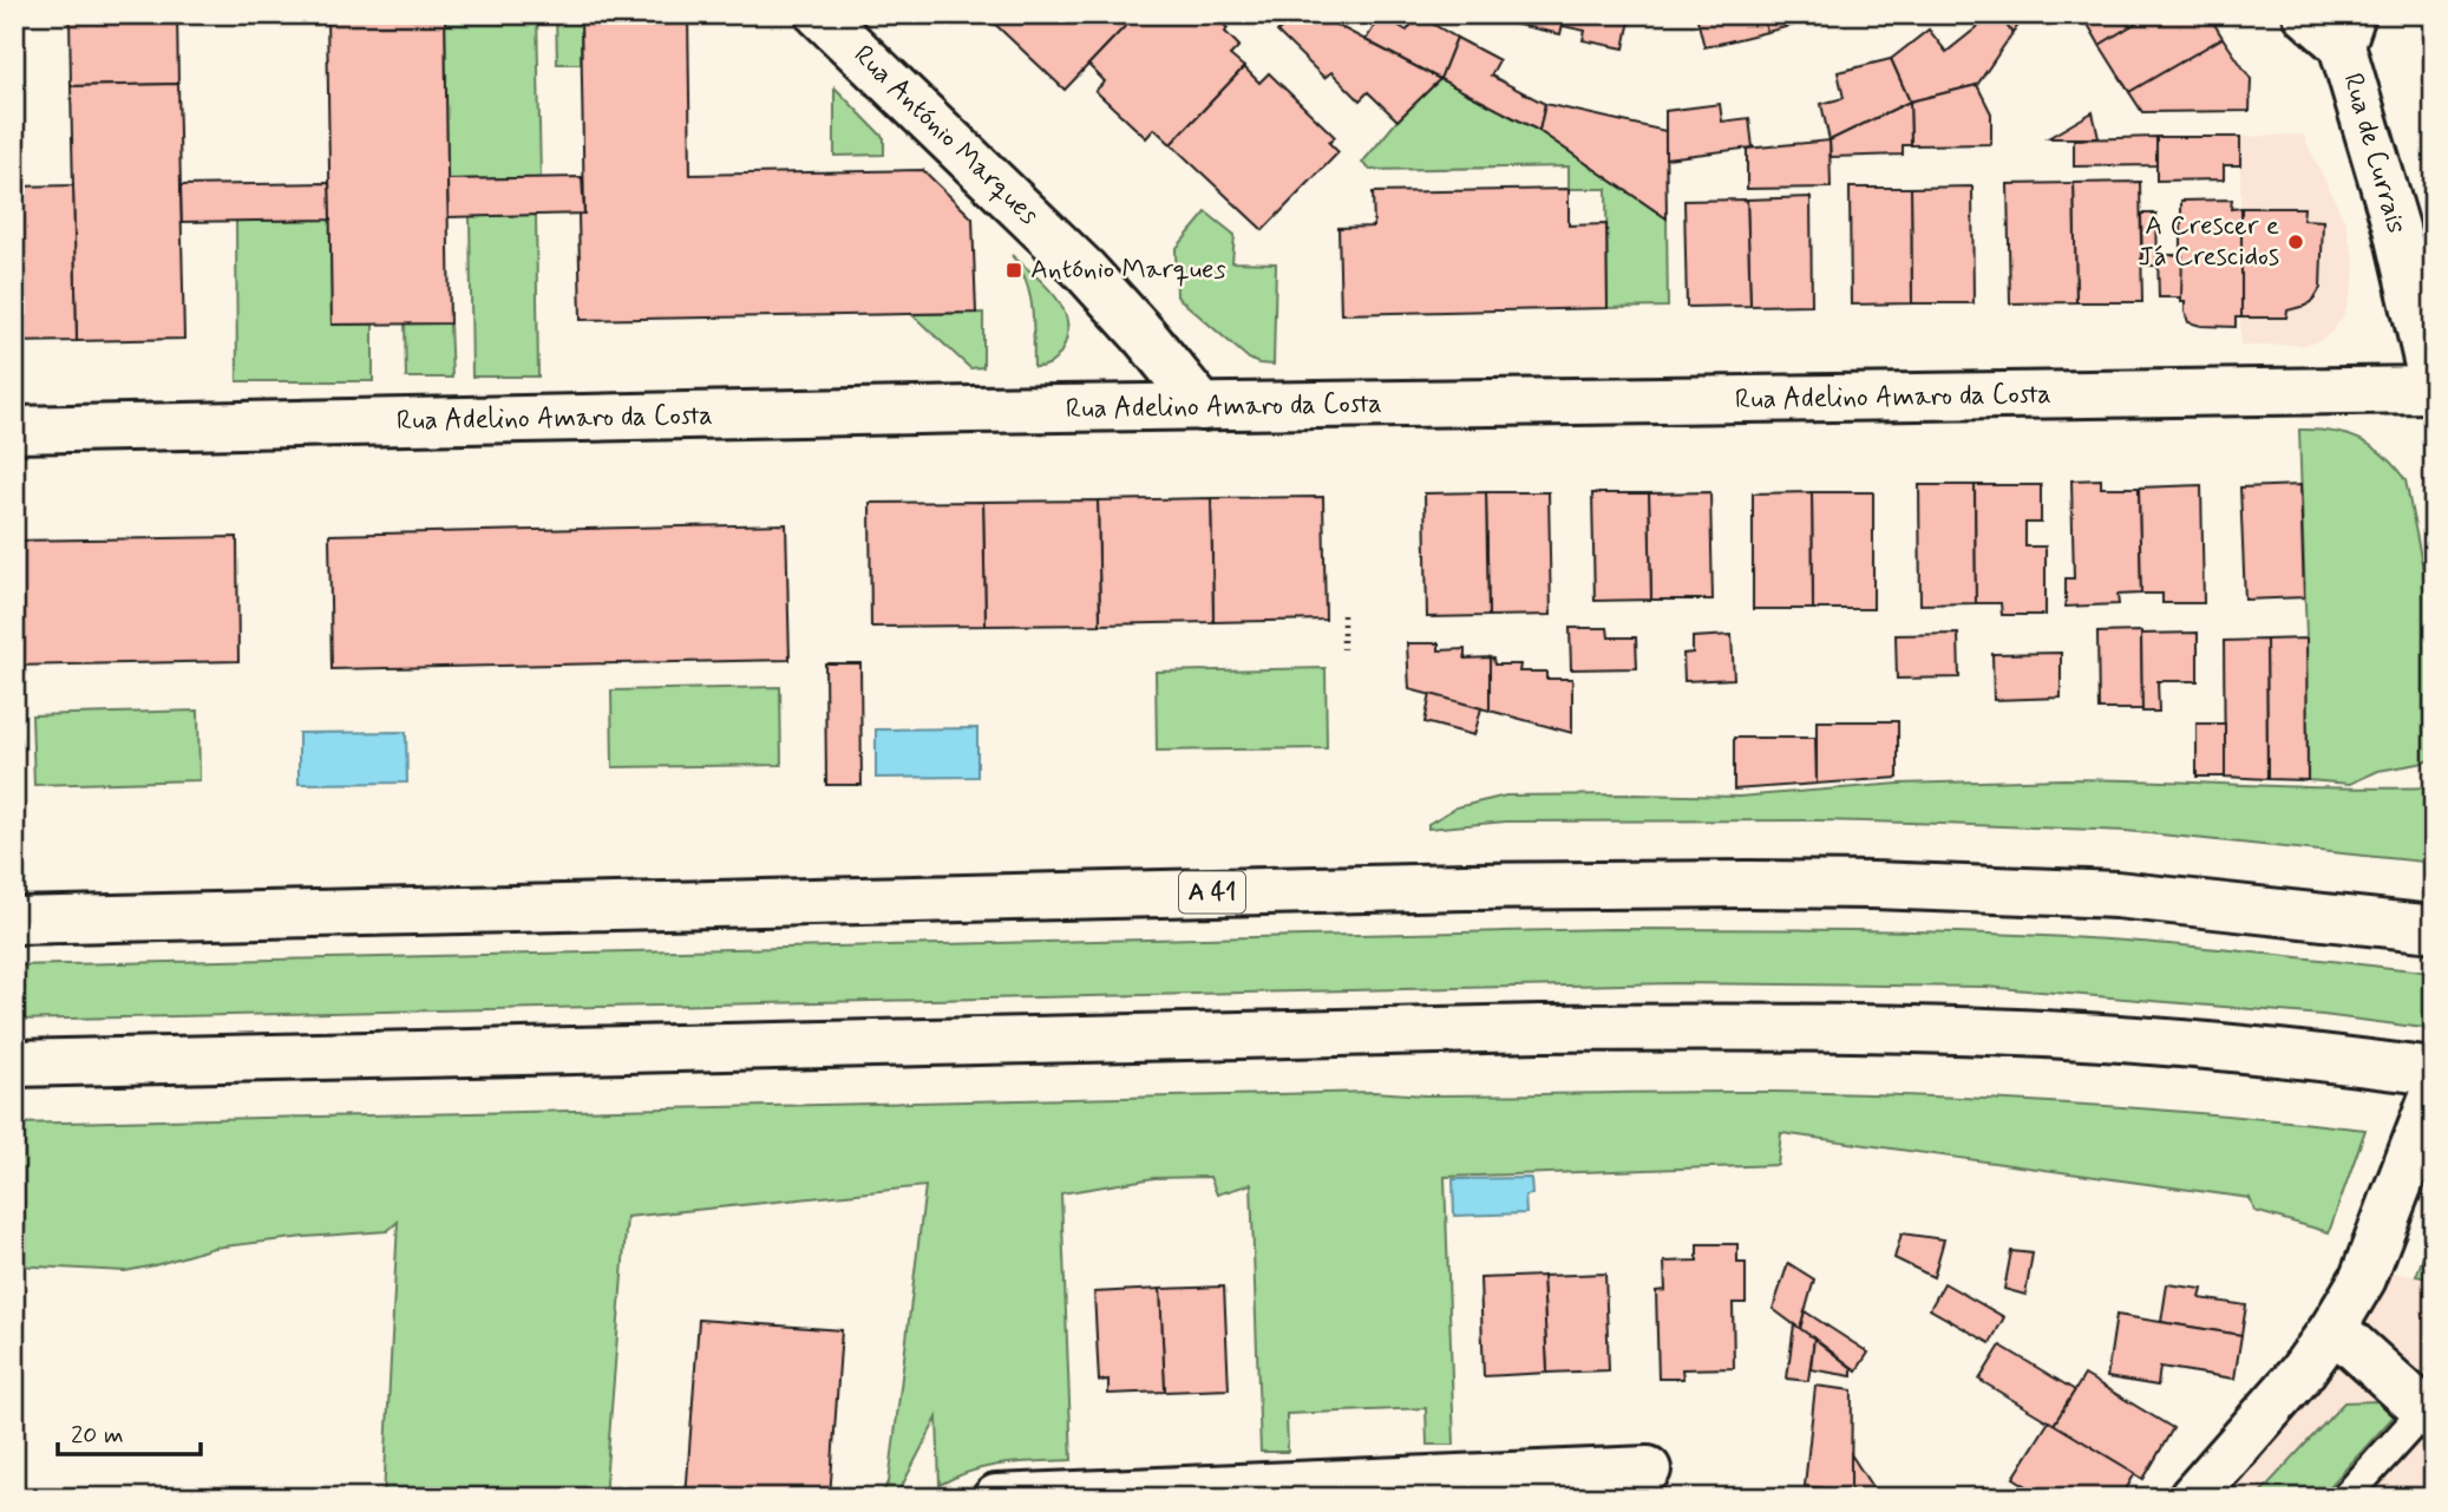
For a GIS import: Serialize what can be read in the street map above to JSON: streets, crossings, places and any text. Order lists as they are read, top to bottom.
{
  "streets": {
    "main road": [
      "Rua António Marques",
      "Rua de Currais",
      "Rua Adelino Amaro da Costa",
      "A 41"
    ]
  },
  "crossings": [
    ["Rua António Marques", "Rua Adelino Amaro da Costa"],
    ["Rua de Currais", "Rua Adelino Amaro da Costa"]
  ],
  "places": {
    "other": ["A Crescer e Já Crescidos"],
    "transit": ["António Marques"]
  },
  "scale_bar": "20 m"
}
